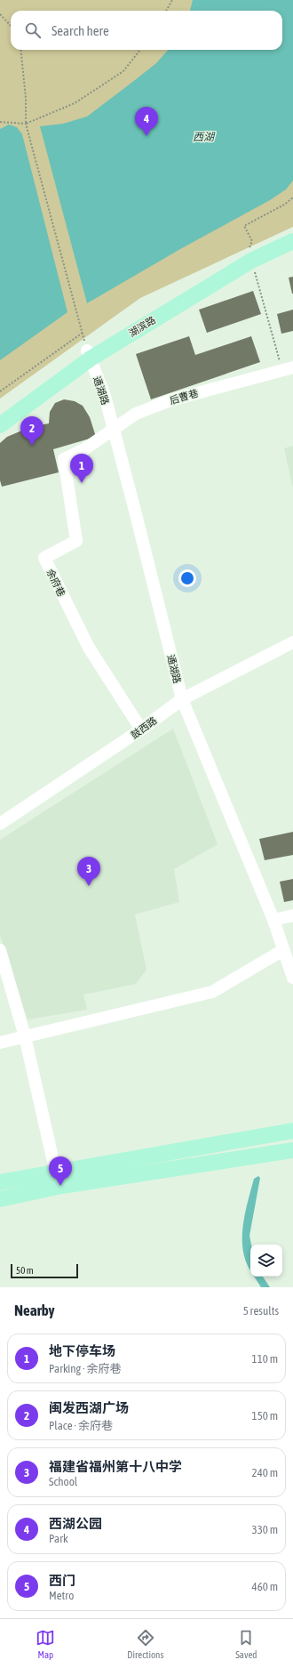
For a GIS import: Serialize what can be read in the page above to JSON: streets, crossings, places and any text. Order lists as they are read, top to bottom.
{
  "streets": {
    "main road": ["湖滨路"],
    "street": [
      "通湖路",
      "后曹巷",
      "余府巷",
      "鼓西路"
    ]
  },
  "crossings": [
    ["湖滨路", "通湖路"],
    ["通湖路", "后曹巷"],
    ["通湖路", "鼓西路"],
    ["后曹巷", "余府巷"],
    ["余府巷", "鼓西路"]
  ],
  "water": ["西湖"],
  "scale_bar": "50 m",
  "page": {
    "search": "Search here",
    "pins": [
      "4",
      "2",
      "1",
      "3",
      "5"
    ],
    "scale": "50 m",
    "heading": ["Nearby", "5 results"],
    "list": [
      {
        "mark": "1",
        "name": "地下停车场",
        "note": "Parking · 余府巷",
        "value": "110 m"
      },
      {
        "mark": "2",
        "name": "闽发西湖广场",
        "note": "Place · 余府巷",
        "value": "150 m"
      },
      {
        "mark": "3",
        "name": "福建省福州第十八中学",
        "note": "School",
        "value": "240 m"
      },
      {
        "mark": "4",
        "name": "西湖公园",
        "note": "Park",
        "value": "330 m"
      },
      {
        "mark": "5",
        "name": "西门",
        "note": "Metro",
        "value": "460 m"
      }
    ],
    "nav": ["Map", "Directions", "Saved"]
  }
}
